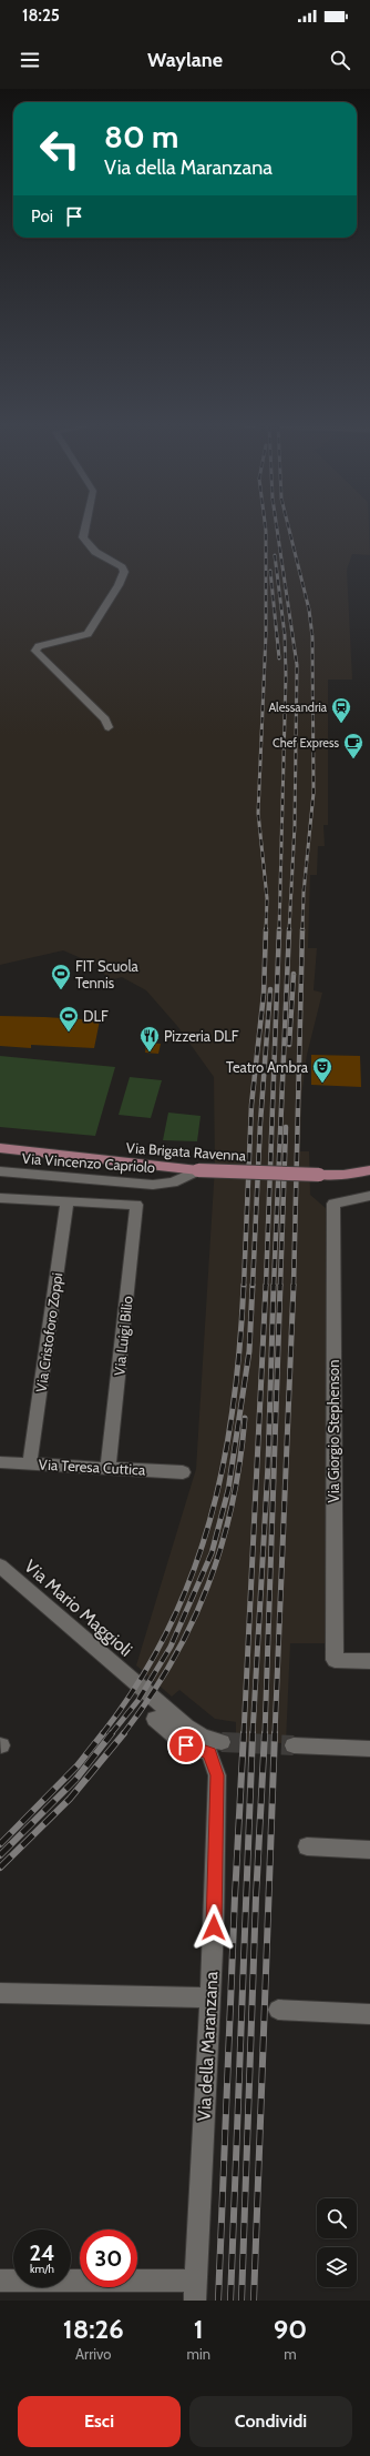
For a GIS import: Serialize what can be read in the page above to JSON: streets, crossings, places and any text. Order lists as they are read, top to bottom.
{
  "streets": {
    "main road": ["Via Brigata Ravenna"],
    "street": [
      "Via Vincenzo Capriolo",
      "Via Cristoforo Zoppi",
      "Via Luigi Bilio",
      "Via Giorgio Stephenson",
      "Via Teresa Cuttica",
      "Via Mario Maggioli",
      "Via della Maranzana"
    ]
  },
  "crossings": [
    ["Via Brigata Ravenna", "Via Vincenzo Capriolo"],
    ["Via Cristoforo Zoppi", "Via Luigi Bilio"],
    ["Via Cristoforo Zoppi", "Via Teresa Cuttica"],
    ["Via Luigi Bilio", "Via Teresa Cuttica"]
  ],
  "places": {
    "station": ["Alessandria"],
    "cafe": ["Chef Express"],
    "sports": ["FIT Scuola Tennis", "DLF"],
    "restaurant": ["Pizzeria DLF"],
    "theatre": ["Teatro Ambra"]
  },
  "page": {
    "status": "18:25",
    "header": "Waylane",
    "turn": ["80 m", "Via della Maranzana"],
    "then": "Poi",
    "speed": "24 km/h",
    "limit": "30",
    "eta": [
      "18:26",
      "Arrivo",
      "1",
      "min",
      "90",
      "m"
    ],
    "buttons": ["Esci", "Condividi"]
  }
}
